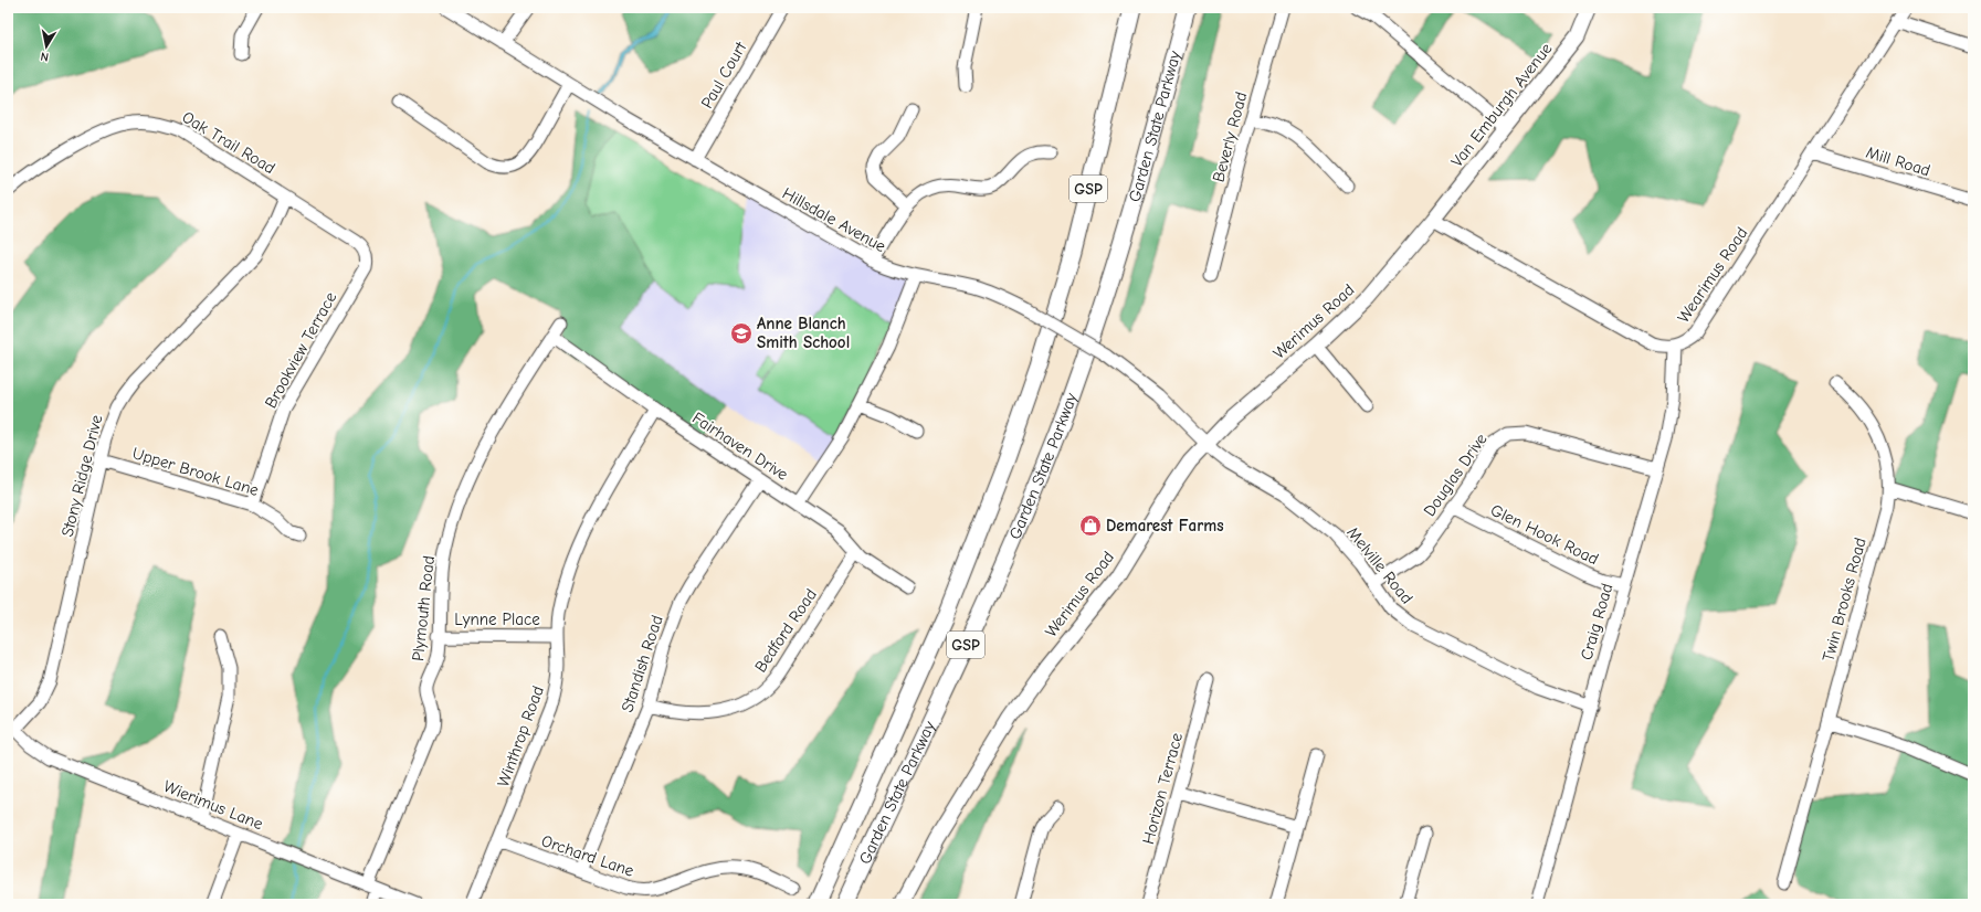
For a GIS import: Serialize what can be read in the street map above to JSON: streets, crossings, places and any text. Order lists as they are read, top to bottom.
{
  "streets": {
    "highway": ["Garden State Parkway", "GSP"],
    "main road": ["Van Emburgh Avenue", "Werimus Road"],
    "street": [
      "Paul Court",
      "Beverly Road",
      "Oak Trail Road",
      "Mill Road",
      "Hillsdale Avenue",
      "Wearimus Road",
      "Brookview Terrace",
      "Fairhaven Drive",
      "Upper Brook Lane",
      "Douglas Drive",
      "Stony Ridge Drive",
      "Glen Hook Road",
      "Melville Road",
      "Twin Brooks Road",
      "Plymouth Road",
      "Lynne Place",
      "Craig Road",
      "Bedford Road",
      "Standish Road",
      "Winthrop Road",
      "Horizon Terrace",
      "Wierimus Lane",
      "Orchard Lane"
    ]
  },
  "crossings": [
    ["Paul Court", "Hillsdale Avenue"],
    ["Van Emburgh Avenue", "Wearimus Road"],
    ["Van Emburgh Avenue", "Werimus Road"],
    ["Oak Trail Road", "Brookview Terrace"],
    ["Oak Trail Road", "Stony Ridge Drive"],
    ["Mill Road", "Wearimus Road"],
    ["Hillsdale Avenue", "Werimus Road"],
    ["Hillsdale Avenue", "Melville Road"],
    ["Wearimus Road", "Werimus Road"],
    ["Wearimus Road", "Craig Road"],
    ["Werimus Road", "Melville Road"],
    ["Brookview Terrace", "Upper Brook Lane"],
    ["Fairhaven Drive", "Plymouth Road"],
    ["Fairhaven Drive", "Bedford Road"],
    ["Fairhaven Drive", "Standish Road"],
    ["Fairhaven Drive", "Winthrop Road"],
    ["Upper Brook Lane", "Stony Ridge Drive"],
    ["Douglas Drive", "Glen Hook Road"],
    ["Douglas Drive", "Melville Road"],
    ["Douglas Drive", "Craig Road"],
    ["Stony Ridge Drive", "Wierimus Lane"],
    ["Glen Hook Road", "Craig Road"],
    ["Melville Road", "Craig Road"],
    ["Plymouth Road", "Lynne Place"],
    ["Plymouth Road", "Wierimus Lane"],
    ["Lynne Place", "Winthrop Road"],
    ["Bedford Road", "Standish Road"],
    ["Standish Road", "Orchard Lane"],
    ["Winthrop Road", "Orchard Lane"]
  ],
  "places": {
    "school or university": ["Anne Blanch Smith School"],
    "shop": ["Demarest Farms"]
  },
  "north": "bottom"
}
